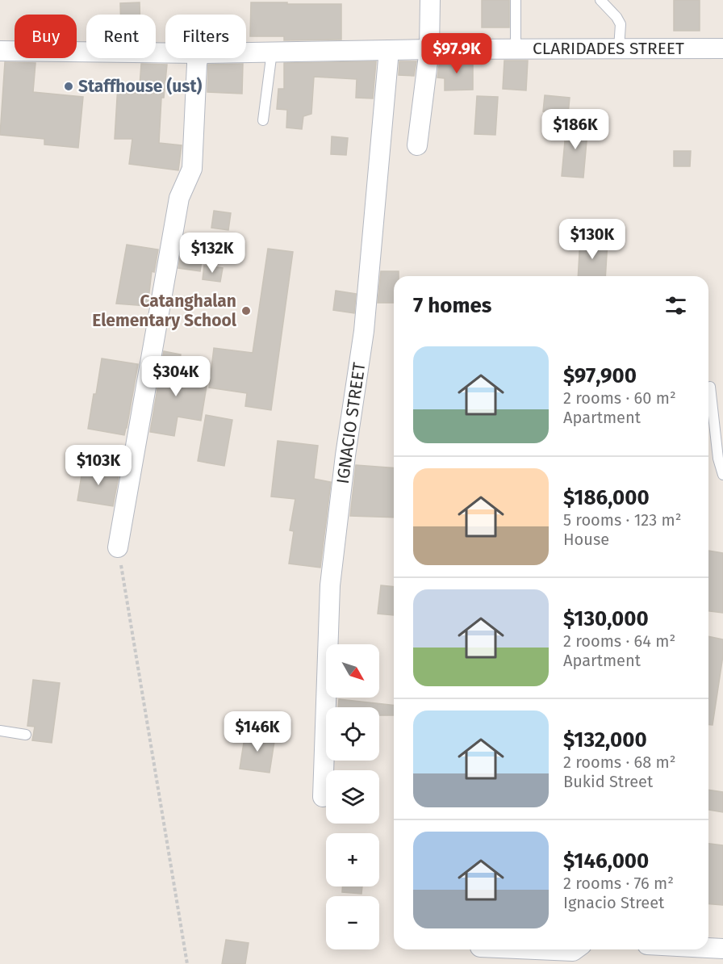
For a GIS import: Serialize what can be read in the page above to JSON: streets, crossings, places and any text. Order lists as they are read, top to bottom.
{
  "streets": {
    "street": ["CLARIDADES STREET", "IGNACIO STREET"]
  },
  "crossings": [
    ["CLARIDADES STREET", "IGNACIO STREET"]
  ],
  "places": ["Staffhouse (ust)", "Catanghalan Elementary School"],
  "north": "bottom right",
  "page": {
    "chip": ["Buy", "Rent", "Filters"],
    "price": [
      "$97.9K",
      "$186K",
      "$130K",
      "$132K",
      "$304K",
      "$103K",
      "$146K"
    ],
    "heading": "7 homes",
    "list": [
      {
        "name": "$97,900",
        "note": "2 rooms · 60 m² · Apartment"
      },
      {
        "name": "$186,000",
        "note": "5 rooms · 123 m² · House"
      },
      {
        "name": "$130,000",
        "note": "2 rooms · 64 m² · Apartment"
      },
      {
        "name": "$132,000",
        "note": "2 rooms · 68 m² · Bukid Street"
      },
      {
        "name": "$146,000",
        "note": "2 rooms · 76 m² · Ignacio Street"
      }
    ],
    "map_buttons": ["+", "−"]
  }
}
